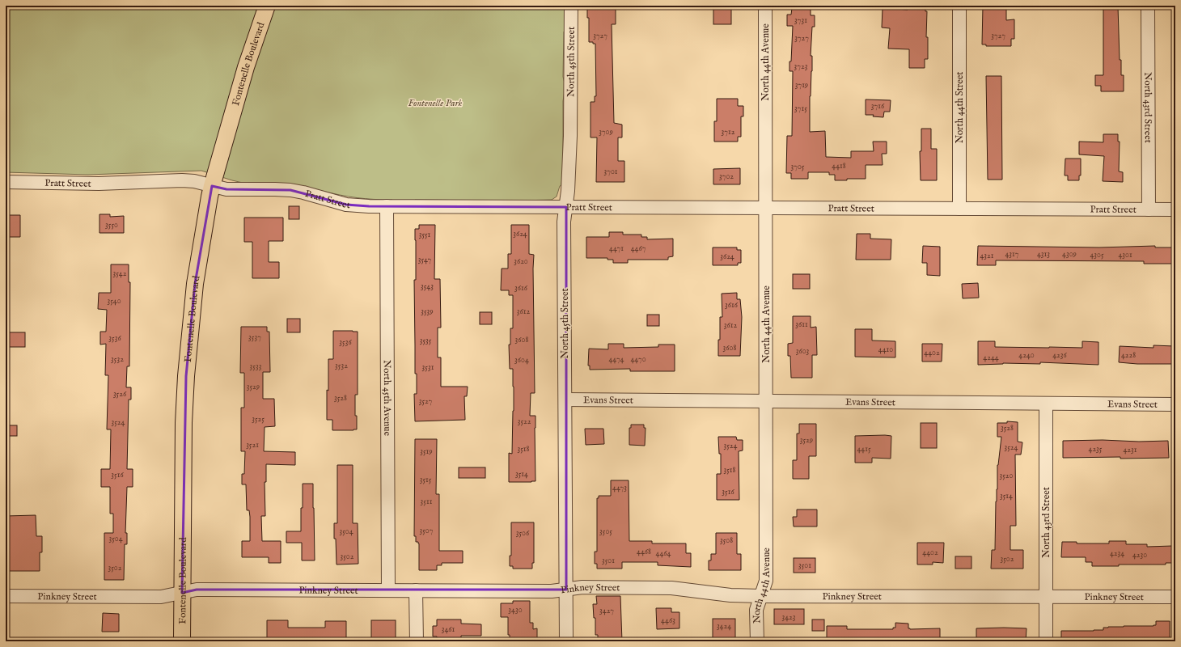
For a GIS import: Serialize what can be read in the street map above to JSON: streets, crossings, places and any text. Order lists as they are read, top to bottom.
{
  "streets": {
    "main road": ["Fontenelle Boulevard"],
    "street": [
      "North 45th Street",
      "North 44th Avenue",
      "North 44th Street",
      "North 43rd Street",
      "Pratt Street",
      "North 45th Avenue",
      "Evans Street",
      "Pinkney Street"
    ]
  },
  "crossings": [
    ["North 45th Street", "Pratt Street"],
    ["North 45th Street", "Evans Street"],
    ["North 45th Street", "Pinkney Street"],
    ["North 44th Avenue", "Pratt Street"],
    ["North 44th Avenue", "Evans Street"],
    ["North 44th Avenue", "Pinkney Street"],
    ["Fontenelle Boulevard", "Pratt Street"],
    ["Fontenelle Boulevard", "Pinkney Street"],
    ["North 44th Street", "Pratt Street"],
    ["North 43rd Street", "Pratt Street"],
    ["North 43rd Street", "Evans Street"],
    ["North 43rd Street", "Pinkney Street"],
    ["Pratt Street", "North 45th Avenue"],
    ["North 45th Avenue", "Pinkney Street"]
  ],
  "parks": ["Fontenelle Park"],
  "house_numbers": [
    "3731",
    "3727",
    "3727",
    "3727",
    "3723",
    "3719",
    "3716",
    "3715",
    "3709",
    "3712",
    "4418",
    "3705",
    "3701",
    "3702",
    "3550",
    "3624",
    "3551",
    "4471",
    "4467",
    "4317",
    "4313",
    "4309",
    "4305",
    "4301",
    "4321",
    "3624",
    "3547",
    "3620",
    "3542",
    "3543",
    "3616",
    "3540",
    "3616",
    "3539",
    "3612",
    "3611",
    "3612",
    "3537",
    "3536",
    "3608",
    "3535",
    "3536",
    "3608",
    "4410",
    "3603",
    "4402",
    "4240",
    "4236",
    "4228",
    "4244",
    "3532",
    "4474",
    "4470",
    "3604",
    "3532",
    "3533",
    "3531",
    "3529",
    "3526",
    "3528",
    "3527",
    "3525",
    "3522",
    "3524",
    "3528",
    "3529",
    "3521",
    "3524",
    "3524",
    "3518",
    "4415",
    "4235",
    "4231",
    "3519",
    "3518",
    "3514",
    "3516",
    "3520",
    "3515",
    "4473",
    "3516",
    "3514",
    "3511",
    "3507",
    "3504",
    "3505",
    "3506",
    "3504",
    "3508",
    "4468",
    "4402",
    "4464",
    "4234",
    "4230",
    "3502",
    "3502",
    "3501",
    "3501",
    "3502",
    "3430",
    "3427",
    "3423",
    "4463",
    "3424",
    "3461"
  ]
}
